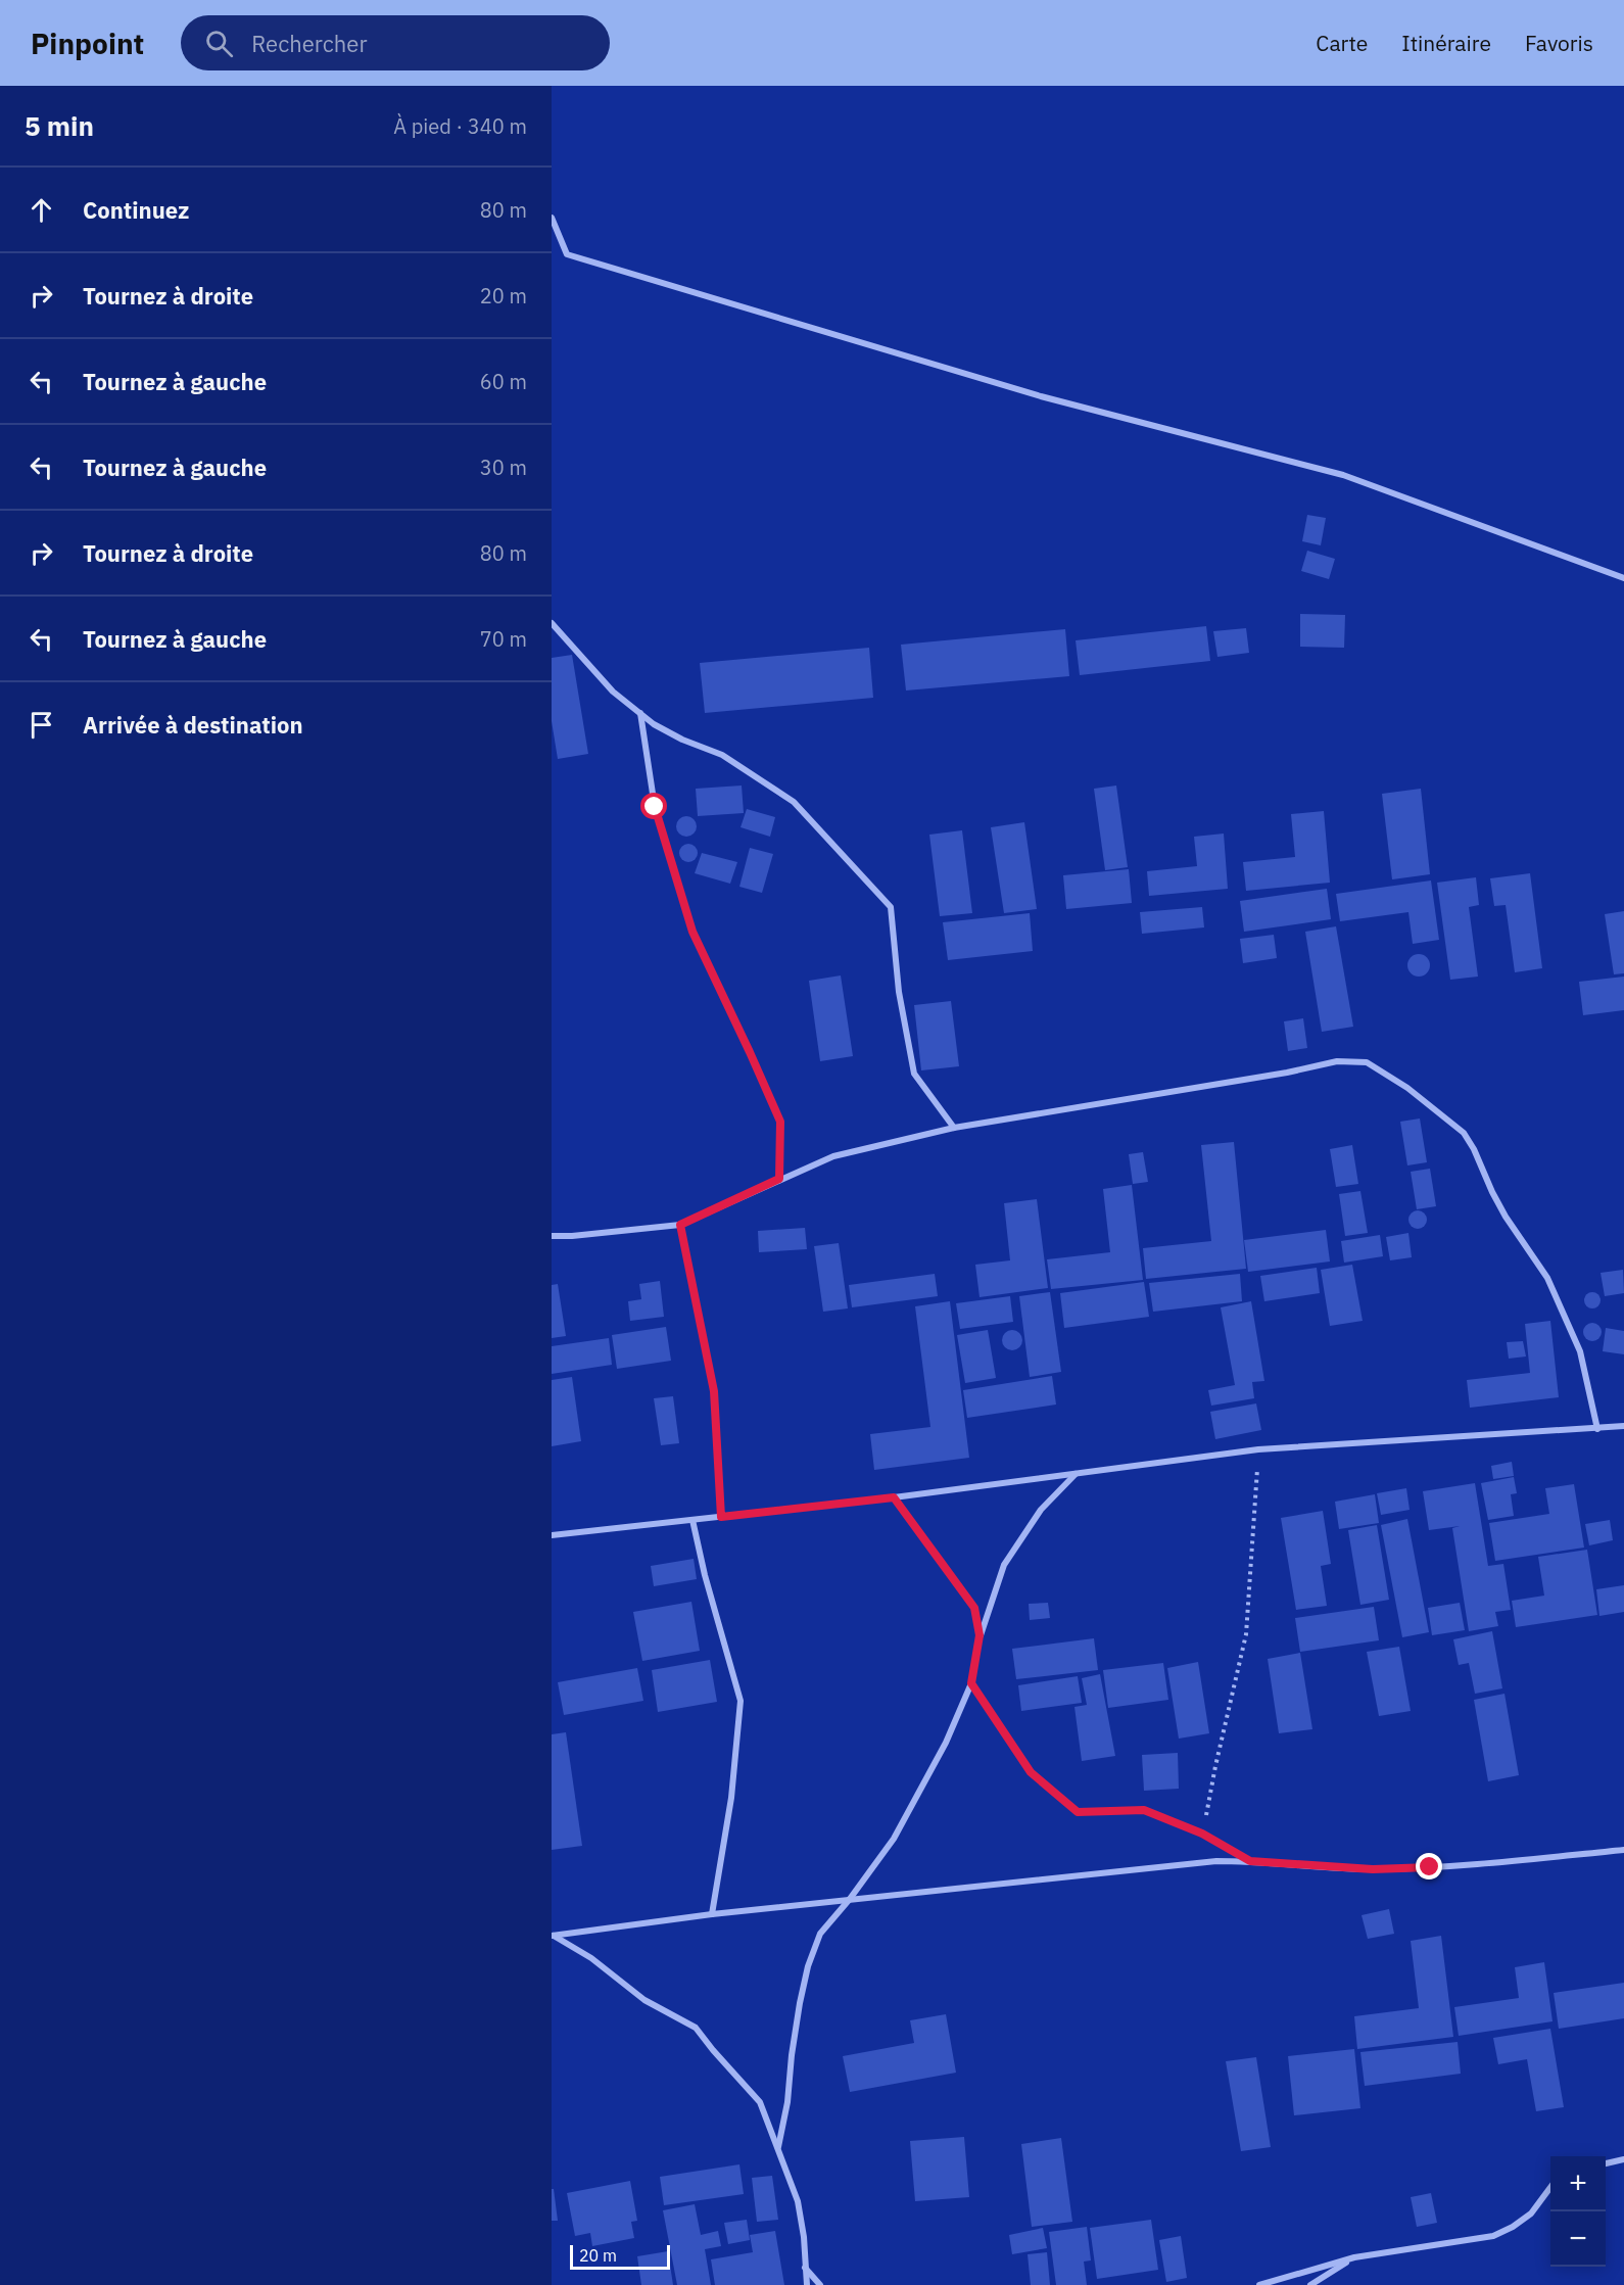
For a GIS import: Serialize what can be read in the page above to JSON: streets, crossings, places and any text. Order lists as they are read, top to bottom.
{
  "scale_bar": "20 m",
  "page": {
    "header": "Pinpoint",
    "search": "Rechercher",
    "nav": ["Carte", "Itinéraire", "Favoris"],
    "heading": ["5 min", "À pied · 340 m"],
    "list": [
      ["Continuez", "80 m"],
      ["Tournez à droite", "20 m"],
      ["Tournez à gauche", "60 m"],
      ["Tournez à gauche", "30 m"],
      ["Tournez à droite", "80 m"],
      ["Tournez à gauche", "70 m"],
      "Arrivée à destination"
    ],
    "map_buttons": ["+", "−"],
    "scale": "20 m"
  }
}
